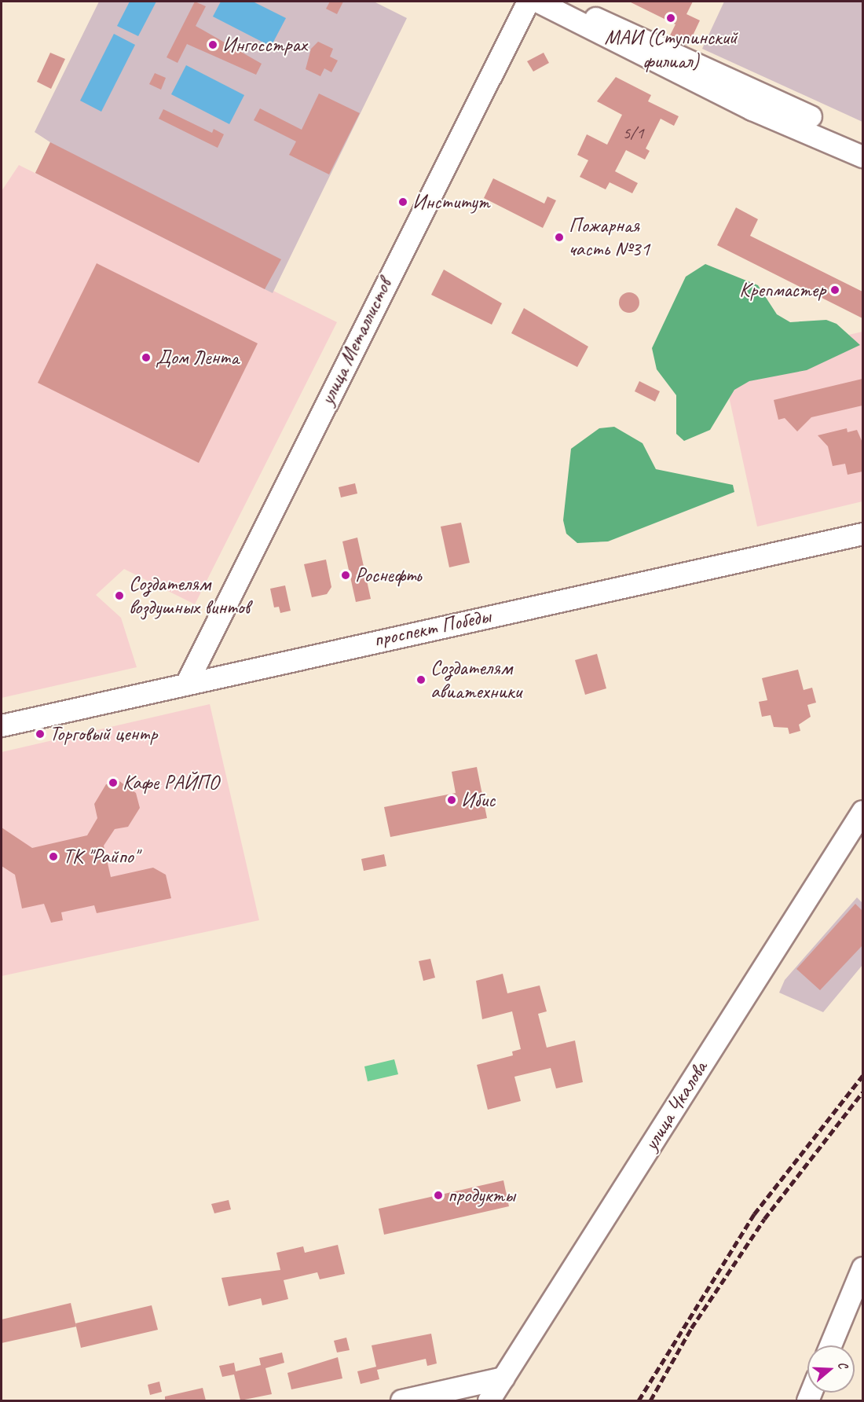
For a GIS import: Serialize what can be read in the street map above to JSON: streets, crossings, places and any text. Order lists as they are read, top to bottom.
{
  "streets": {
    "main road": ["улица Металлистов", "проспект Победы", "улица Чкалова"]
  },
  "crossings": [
    ["улица Металлистов", "проспект Победы"]
  ],
  "places": [
    "МАИ (Ступинский филиал)",
    "Ингосстрах",
    "Институт",
    "Пожарная часть №31",
    "Крепмастер",
    "Дом Лента",
    "Роснефть",
    "Создателям воздушных винтов",
    "Создателям авиатехники",
    "Торговый центр",
    "Кафе РАЙПО",
    "Ибис",
    "ТК \"Райпо\"",
    "продукты"
  ],
  "house_numbers": ["5/1"],
  "north": "right"
}
